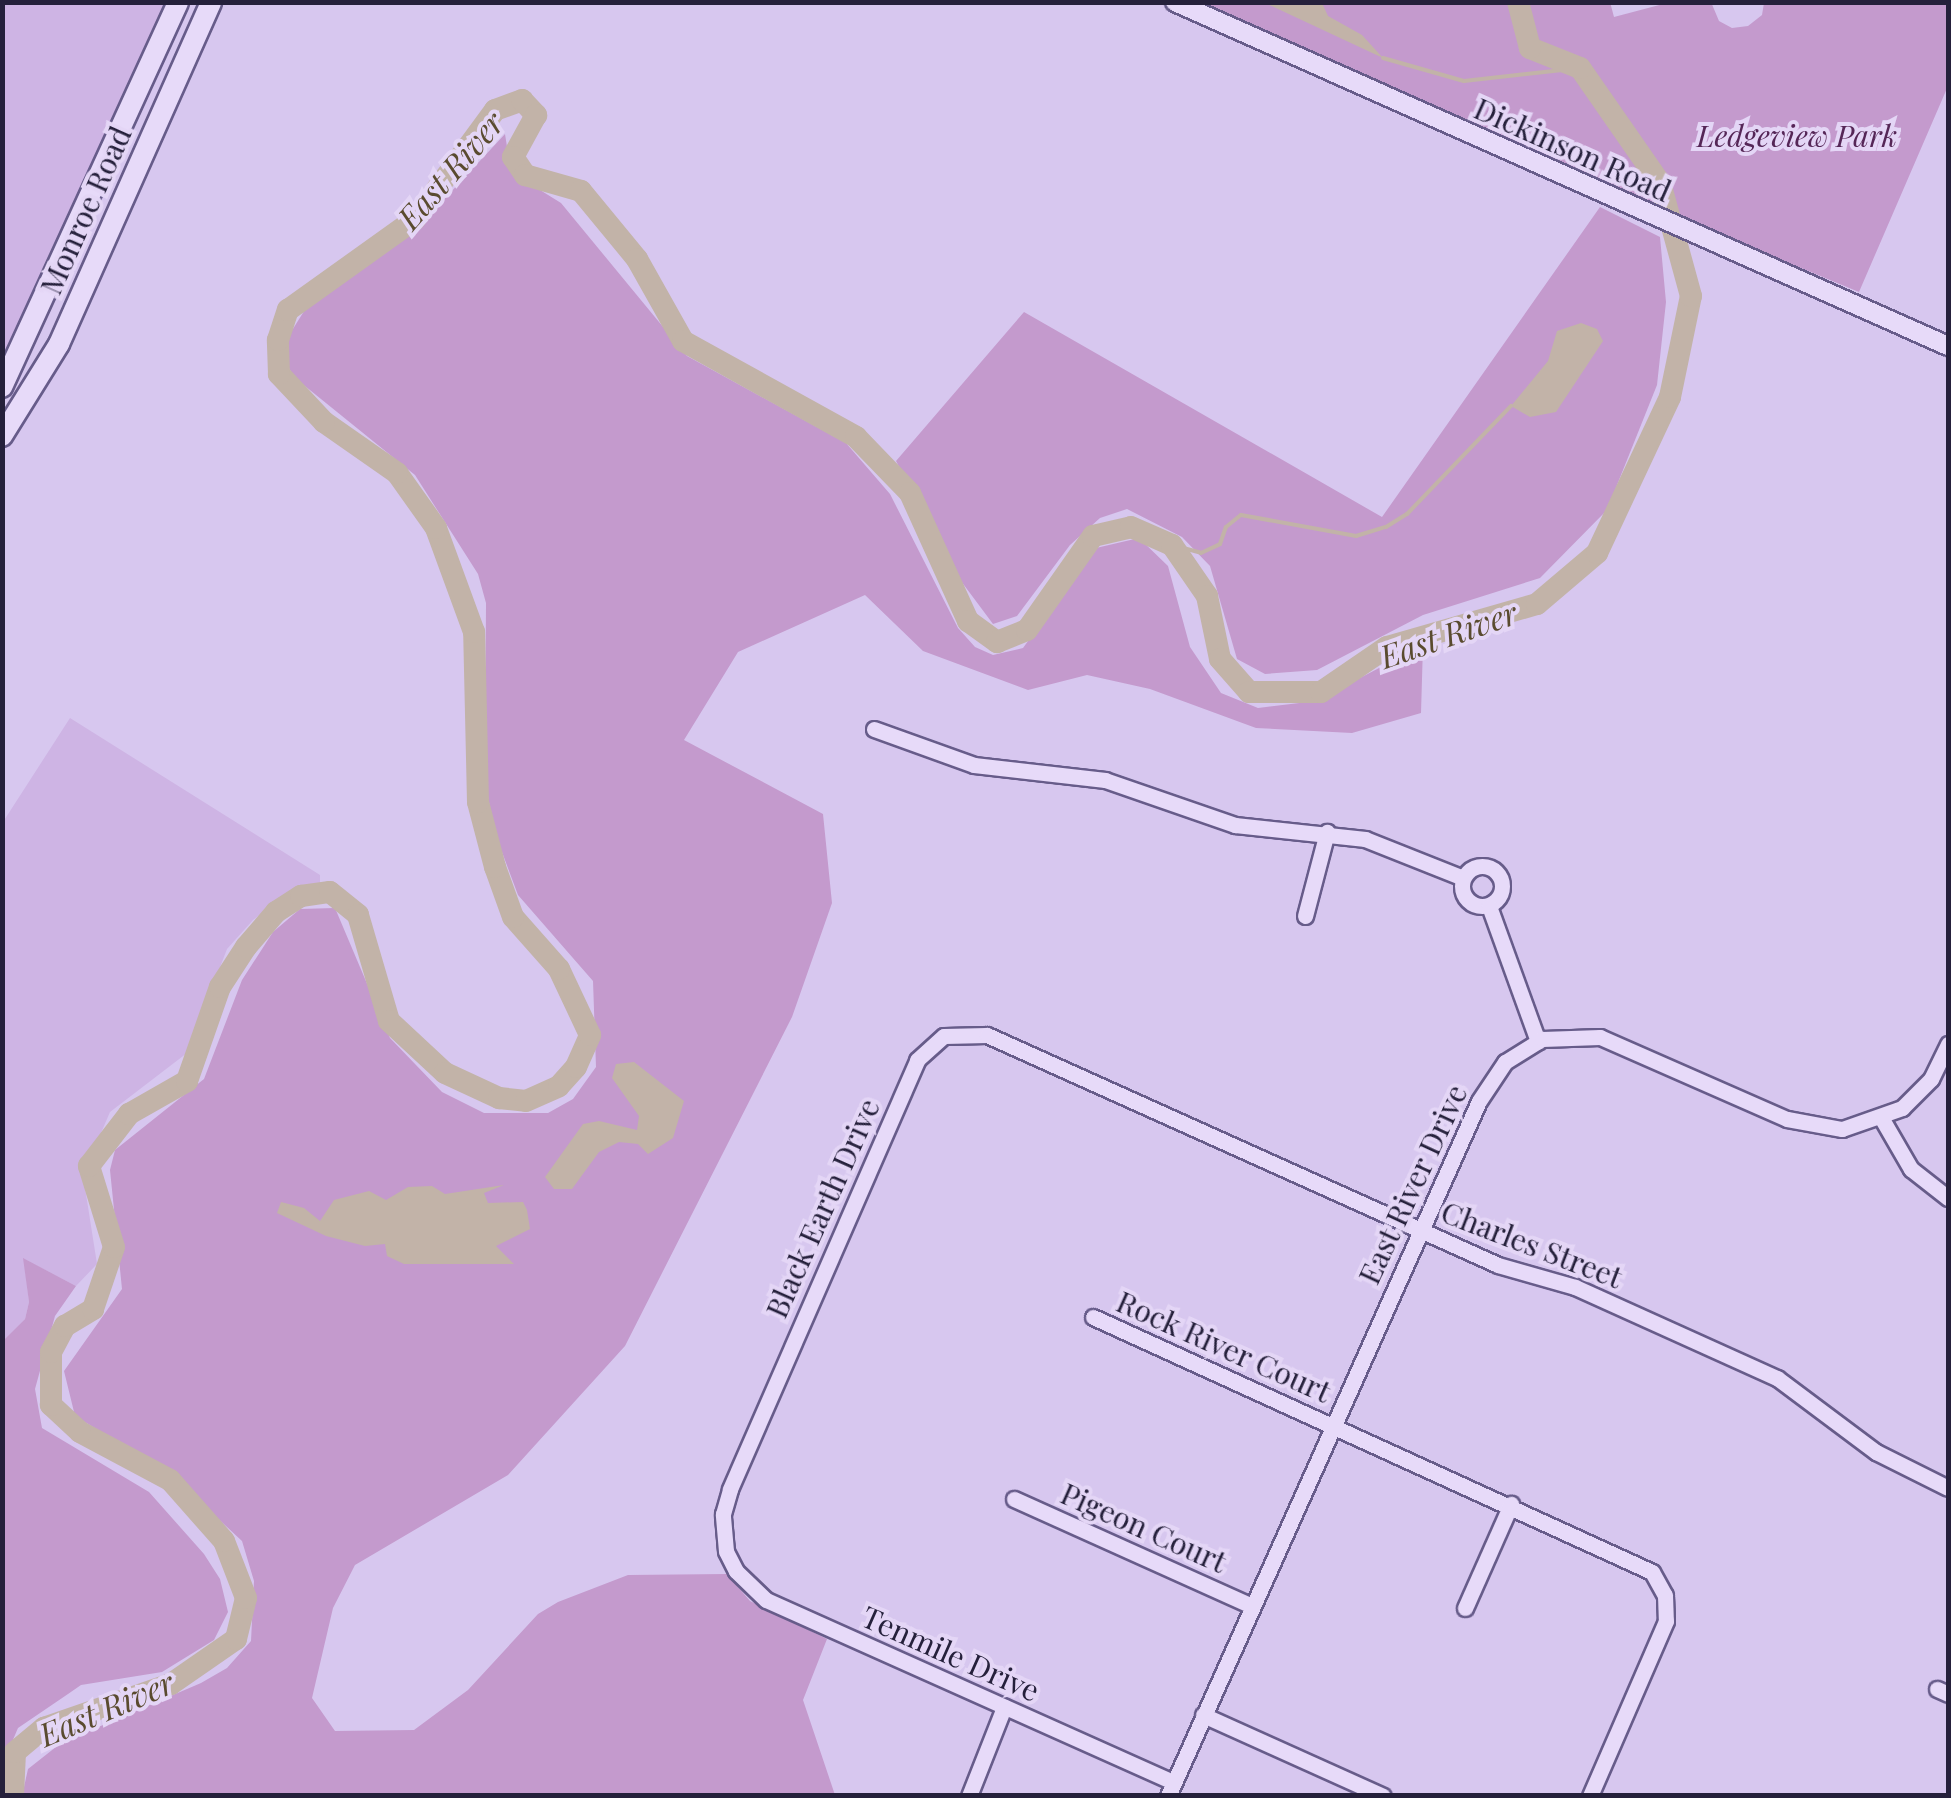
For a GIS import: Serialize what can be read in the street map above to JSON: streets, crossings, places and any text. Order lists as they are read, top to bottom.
{
  "streets": {
    "main road": ["Monroe Road"],
    "street": [
      "Dickinson Road",
      "East River Drive",
      "Black Earth Drive",
      "Charles Street",
      "Rock River Court",
      "Pigeon Court",
      "Tenmile Drive"
    ]
  },
  "crossings": [
    ["East River Drive", "Charles Street"],
    ["East River Drive", "Rock River Court"],
    ["East River Drive", "Pigeon Court"],
    ["East River Drive", "Tenmile Drive"],
    ["Black Earth Drive", "Charles Street"],
    ["Black Earth Drive", "Tenmile Drive"]
  ],
  "water": ["East River"],
  "parks": ["Ledgeview Park"]
}
